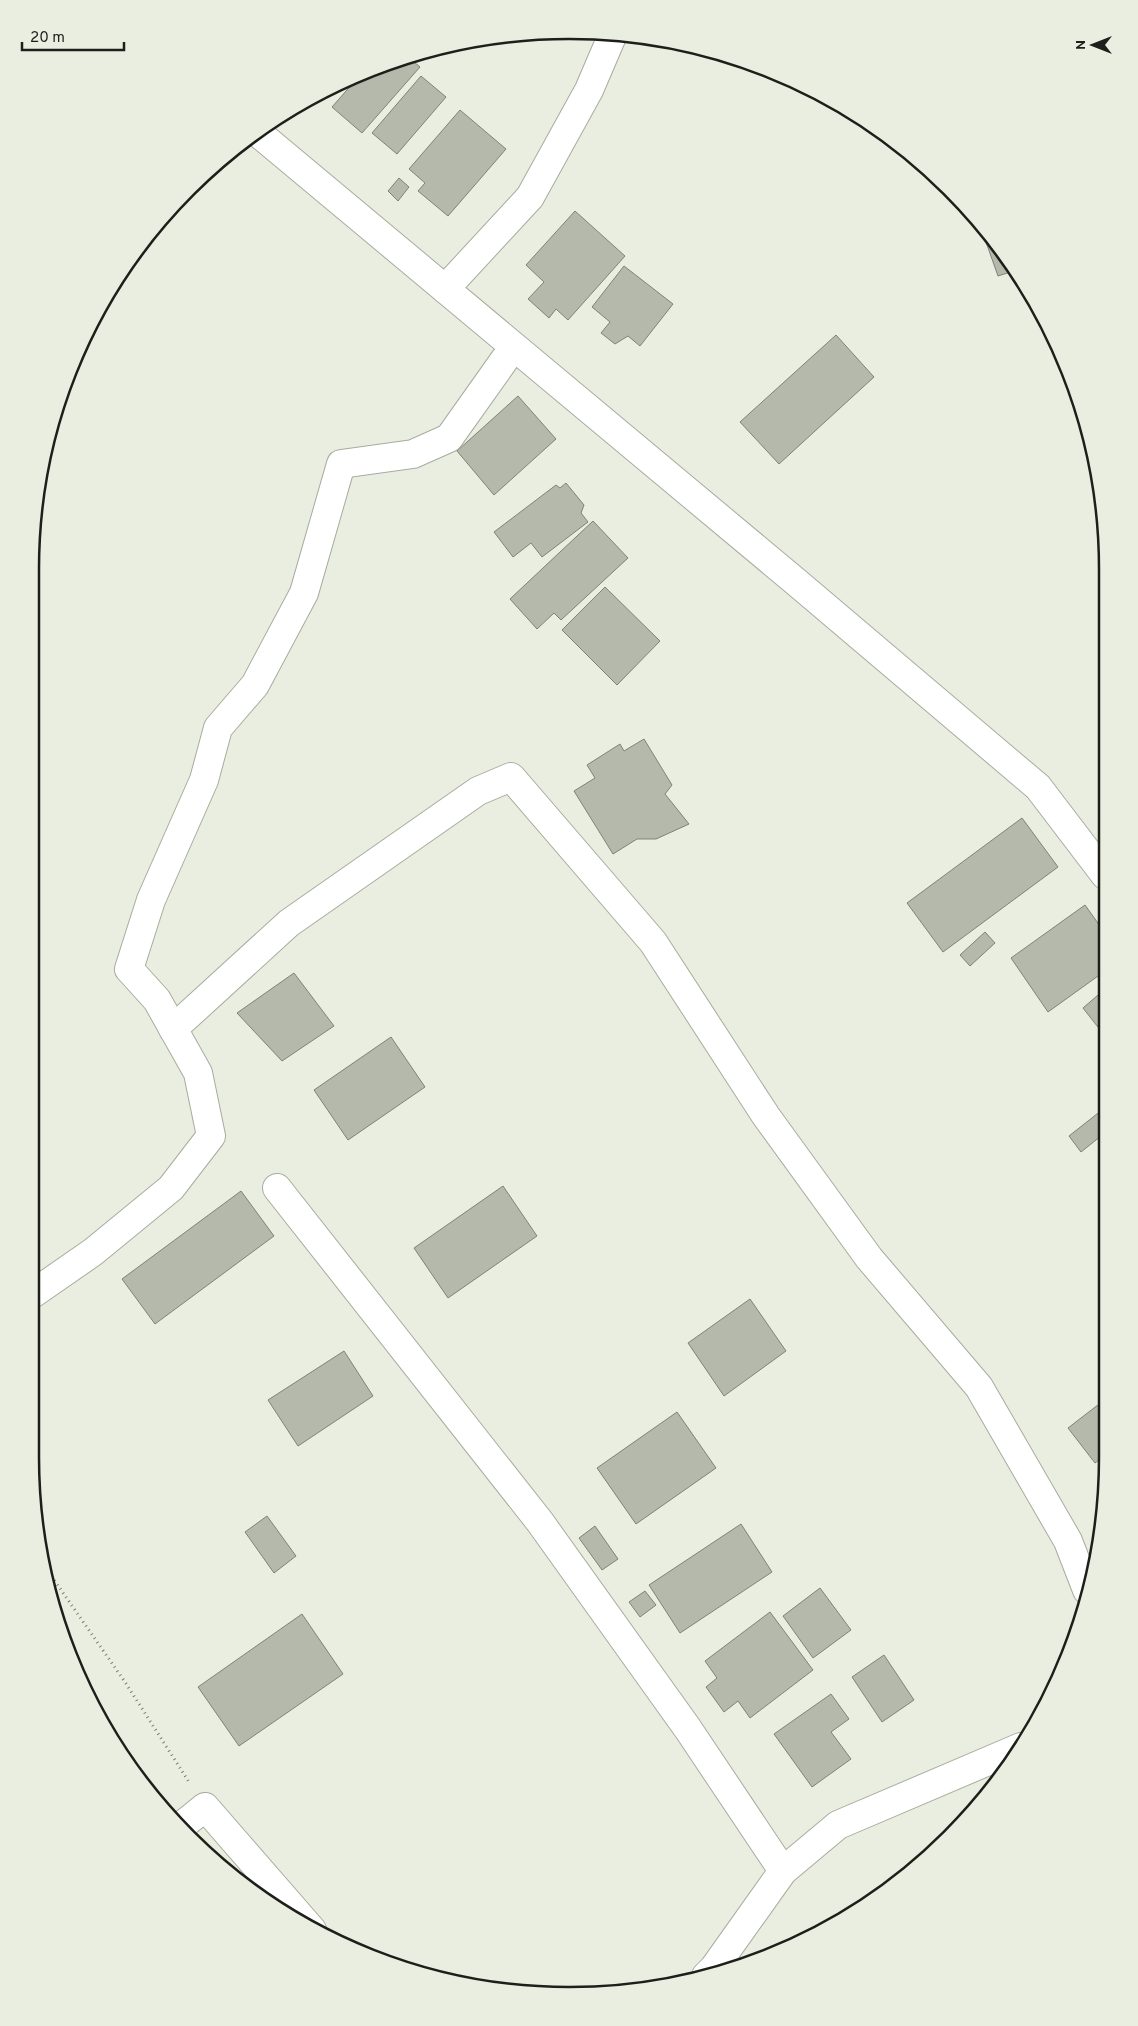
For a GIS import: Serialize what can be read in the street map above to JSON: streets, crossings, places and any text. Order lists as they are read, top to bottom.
{
  "scale_bar": "20 m",
  "north": "left"
}
